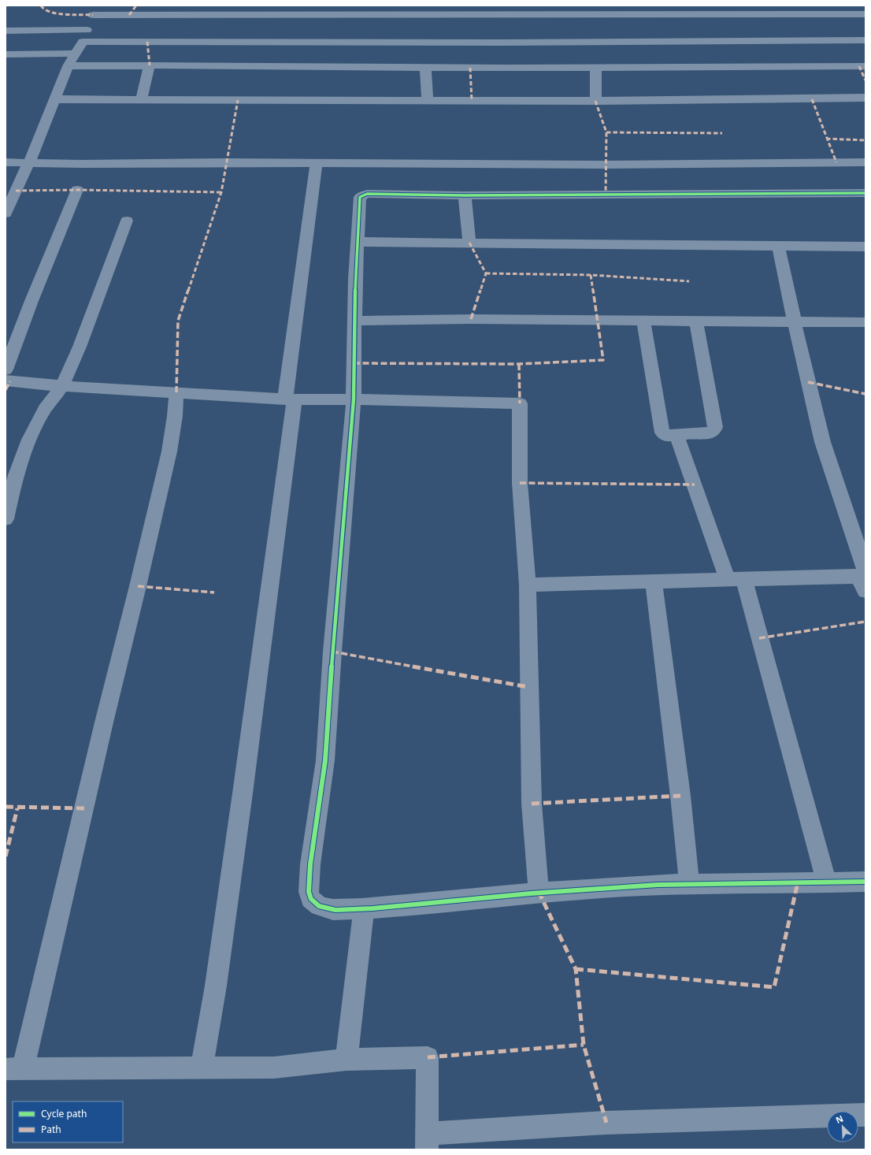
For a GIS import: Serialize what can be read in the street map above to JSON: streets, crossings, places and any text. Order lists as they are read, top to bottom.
{
  "legend": ["Cycle path", "Path"],
  "north": "top left"
}
